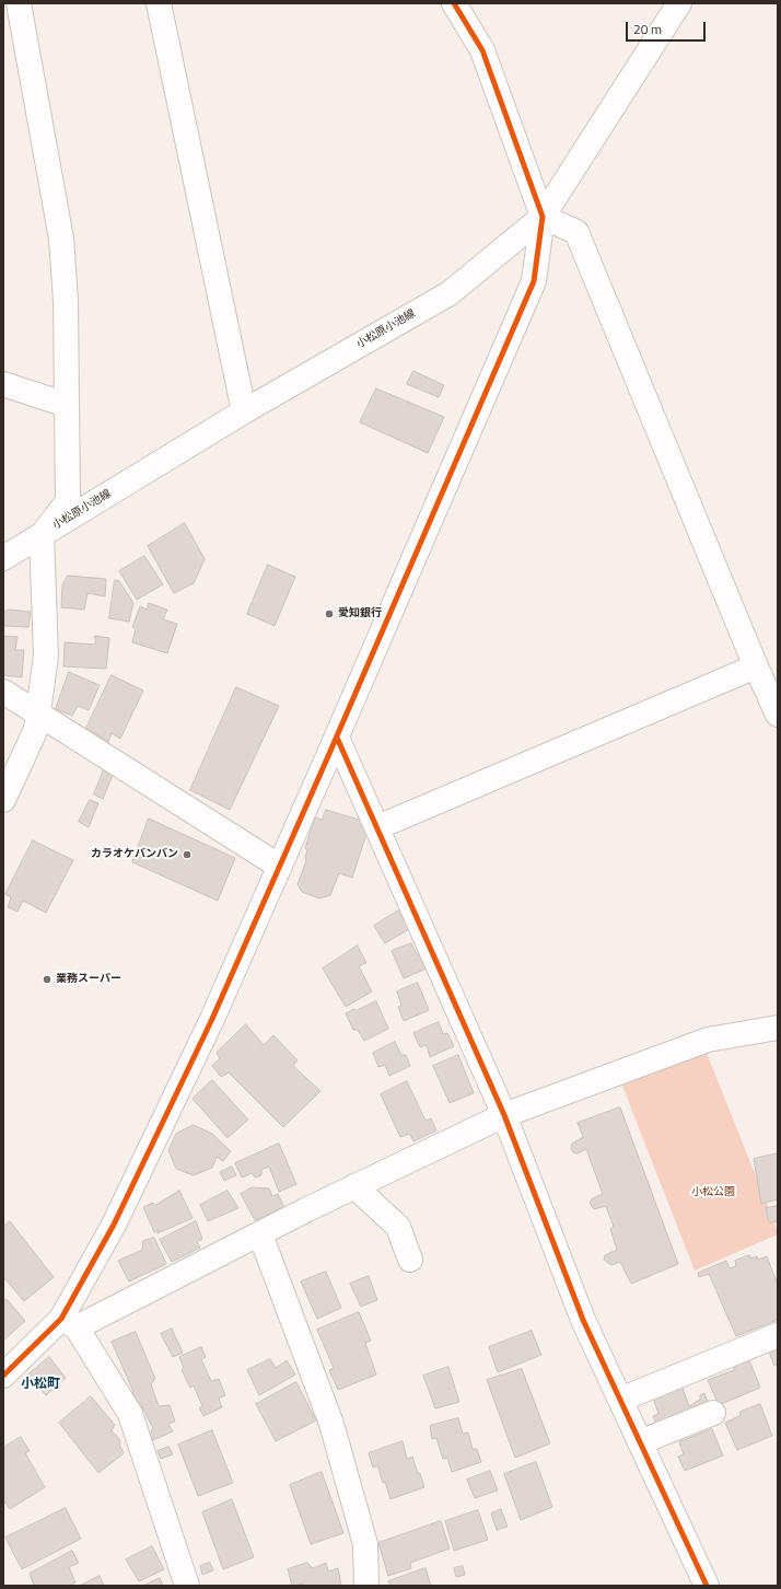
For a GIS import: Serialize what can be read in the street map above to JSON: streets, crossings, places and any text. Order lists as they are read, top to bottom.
{
  "streets": {
    "street": ["小松原小池線"]
  },
  "districts": ["小松町"],
  "parks": ["小松公園"],
  "places": ["愛知銀行", "カラオケバンバン", "業務スーパー"],
  "scale_bar": "20 m"
}
